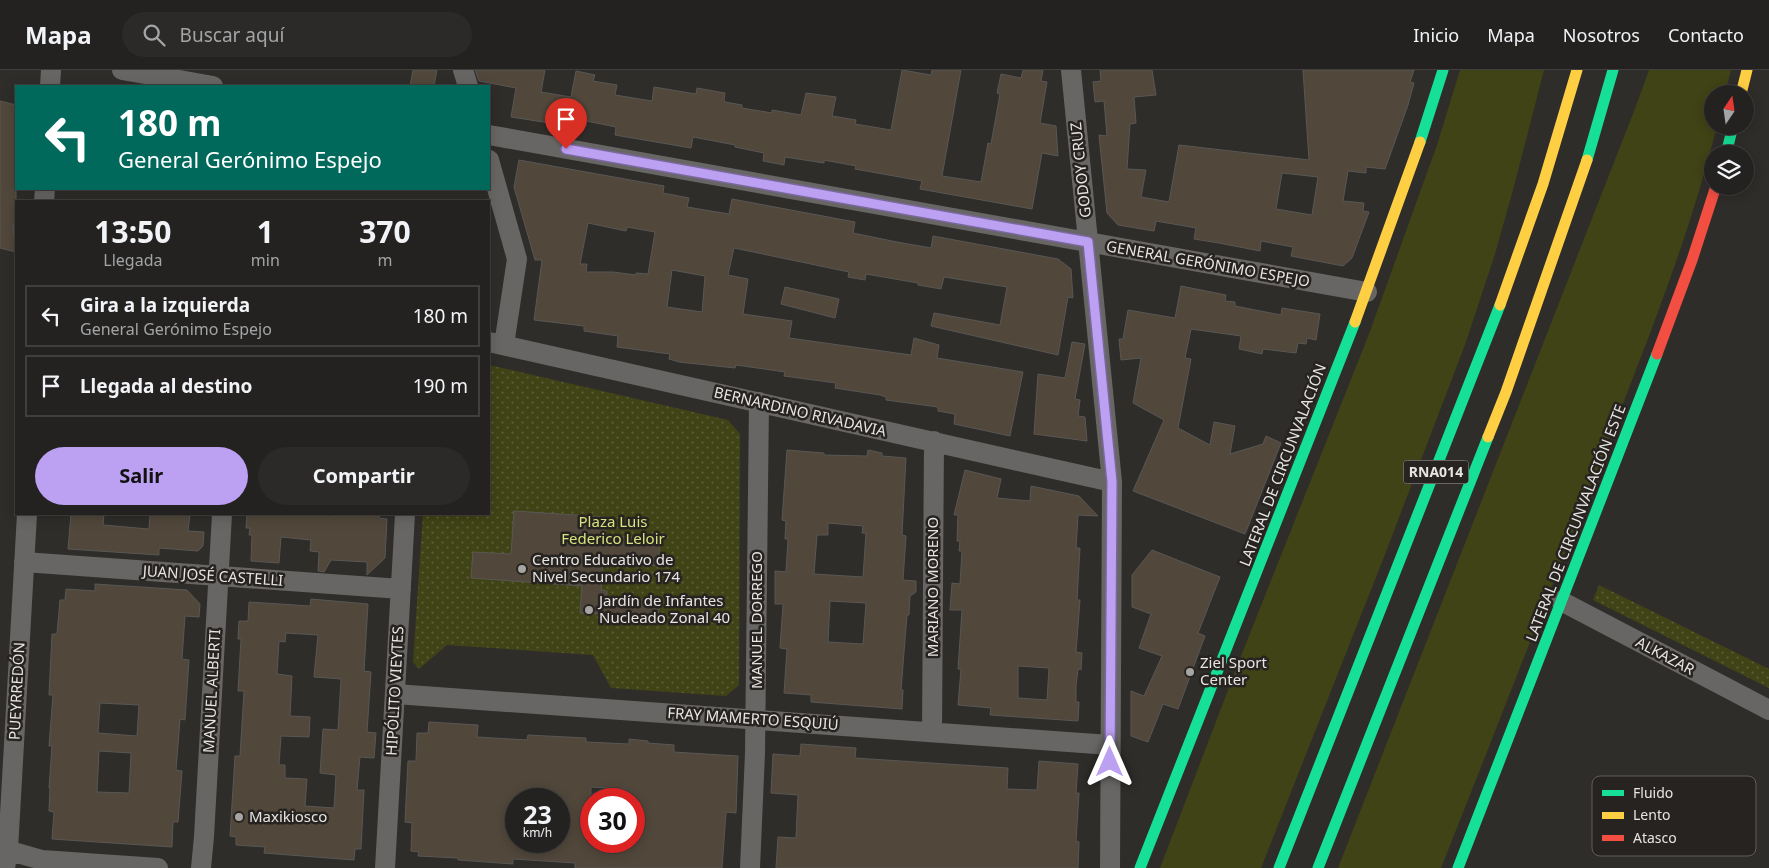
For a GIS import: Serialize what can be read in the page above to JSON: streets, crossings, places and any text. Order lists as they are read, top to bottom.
{
  "streets": {
    "main road": ["LATERAL DE CIRCUNVALACIÓN", "RNA014", "LATERAL DE CIRCUNVALACIÓN ESTE"],
    "street": [
      "GODOY CRUZ",
      "GENERAL GERÓNIMO ESPEJO",
      "BERNARDINO RIVADAVIA",
      "JUAN JOSÉ CASTELLI",
      "MARIANO MORENO",
      "MANUEL DORREGO",
      "ALKAZAR",
      "PUEYRREDÓN",
      "MANUEL ALBERTI",
      "HIPÓLITO VIEYTES",
      "FRAY MAMERTO ESQUIÚ"
    ]
  },
  "crossings": [
    ["GODOY CRUZ", "GENERAL GERÓNIMO ESPEJO"],
    ["GODOY CRUZ", "BERNARDINO RIVADAVIA"],
    ["GODOY CRUZ", "FRAY MAMERTO ESQUIÚ"],
    ["GENERAL GERÓNIMO ESPEJO", "LATERAL DE CIRCUNVALACIÓN"],
    ["BERNARDINO RIVADAVIA", "MARIANO MORENO"],
    ["BERNARDINO RIVADAVIA", "MANUEL DORREGO"],
    ["LATERAL DE CIRCUNVALACIÓN ESTE", "ALKAZAR"],
    ["JUAN JOSÉ CASTELLI", "PUEYRREDÓN"],
    ["JUAN JOSÉ CASTELLI", "MANUEL ALBERTI"],
    ["JUAN JOSÉ CASTELLI", "HIPÓLITO VIEYTES"],
    ["MARIANO MORENO", "FRAY MAMERTO ESQUIÚ"],
    ["MANUEL DORREGO", "FRAY MAMERTO ESQUIÚ"],
    ["HIPÓLITO VIEYTES", "FRAY MAMERTO ESQUIÚ"]
  ],
  "parks": ["Plaza Luis Federico Leloir"],
  "places": [
    "Centro Educativo de Nivel Secundario 174",
    "Jardín de Infantes Nucleado Zonal 40",
    "Ziel Sport Center",
    "Maxikiosco"
  ],
  "legend": ["Fluido", "Lento", "Atasco"],
  "north": "top",
  "page": {
    "header": "Mapa",
    "search": "Buscar aquí",
    "nav": [
      "Inicio",
      "Mapa",
      "Nosotros",
      "Contacto"
    ],
    "turn": ["180 m", "General Gerónimo Espejo"],
    "eta": [
      "13:50",
      "Llegada",
      "1",
      "min",
      "370",
      "m"
    ],
    "list": [
      {
        "name": "Gira a la izquierda",
        "note": "General Gerónimo Espejo",
        "value": "180 m"
      },
      {
        "name": "Llegada al destino",
        "value": "190 m"
      }
    ],
    "buttons": ["Salir", "Compartir"],
    "speed": "23 km/h",
    "limit": "30"
  }
}
